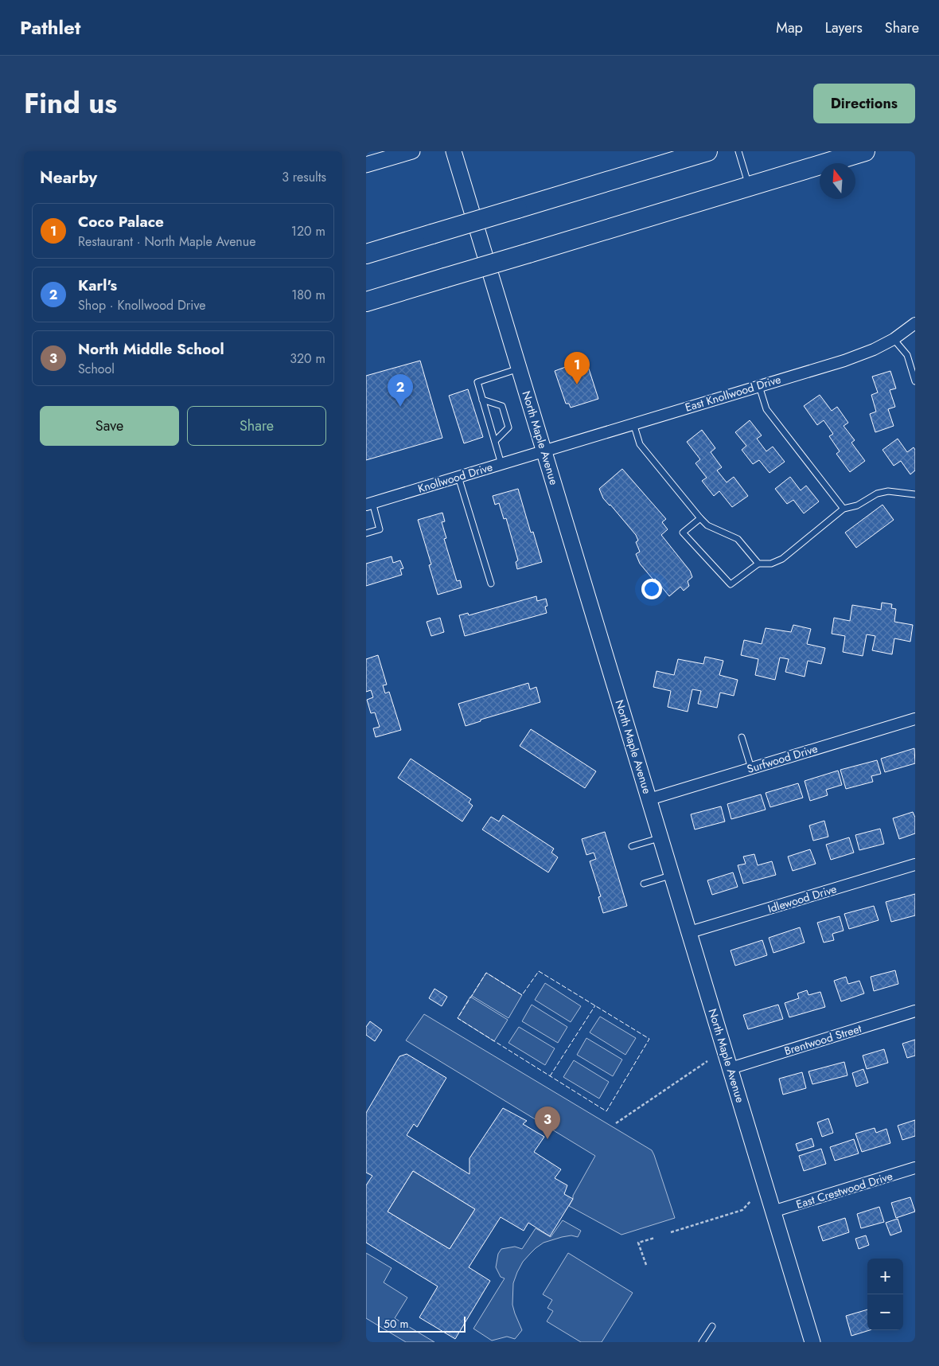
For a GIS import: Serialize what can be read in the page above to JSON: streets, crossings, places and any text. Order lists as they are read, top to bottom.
{
  "streets": {
    "street": [
      "East Knollwood Drive",
      "North Maple Avenue",
      "Knollwood Drive",
      "Surfwood Drive",
      "Idlewood Drive",
      "Brentwood Street",
      "East Crestwood Drive"
    ]
  },
  "crossings": [
    ["East Knollwood Drive", "North Maple Avenue"],
    ["East Knollwood Drive", "Knollwood Drive"],
    ["North Maple Avenue", "Knollwood Drive"],
    ["North Maple Avenue", "Surfwood Drive"],
    ["North Maple Avenue", "Idlewood Drive"],
    ["North Maple Avenue", "Brentwood Street"],
    ["North Maple Avenue", "East Crestwood Drive"]
  ],
  "scale_bar": "50 m",
  "north": "top",
  "page": {
    "header": "Pathlet",
    "nav": ["Map", "Layers", "Share"],
    "title": "Find us",
    "buttons": [
      "Directions",
      ["Save", "Share"]
    ],
    "heading": ["Nearby", "3 results"],
    "list": [
      {
        "mark": "1",
        "name": "Coco Palace",
        "note": "Restaurant · North Maple Avenue",
        "value": "120 m"
      },
      {
        "mark": "2",
        "name": "Karl's",
        "note": "Shop · Knollwood Drive",
        "value": "180 m"
      },
      {
        "mark": "3",
        "name": "North Middle School",
        "note": "School",
        "value": "320 m"
      }
    ],
    "pins": ["1", "2", "3"],
    "map_buttons": ["+", "−"],
    "scale": "50 m"
  }
}
